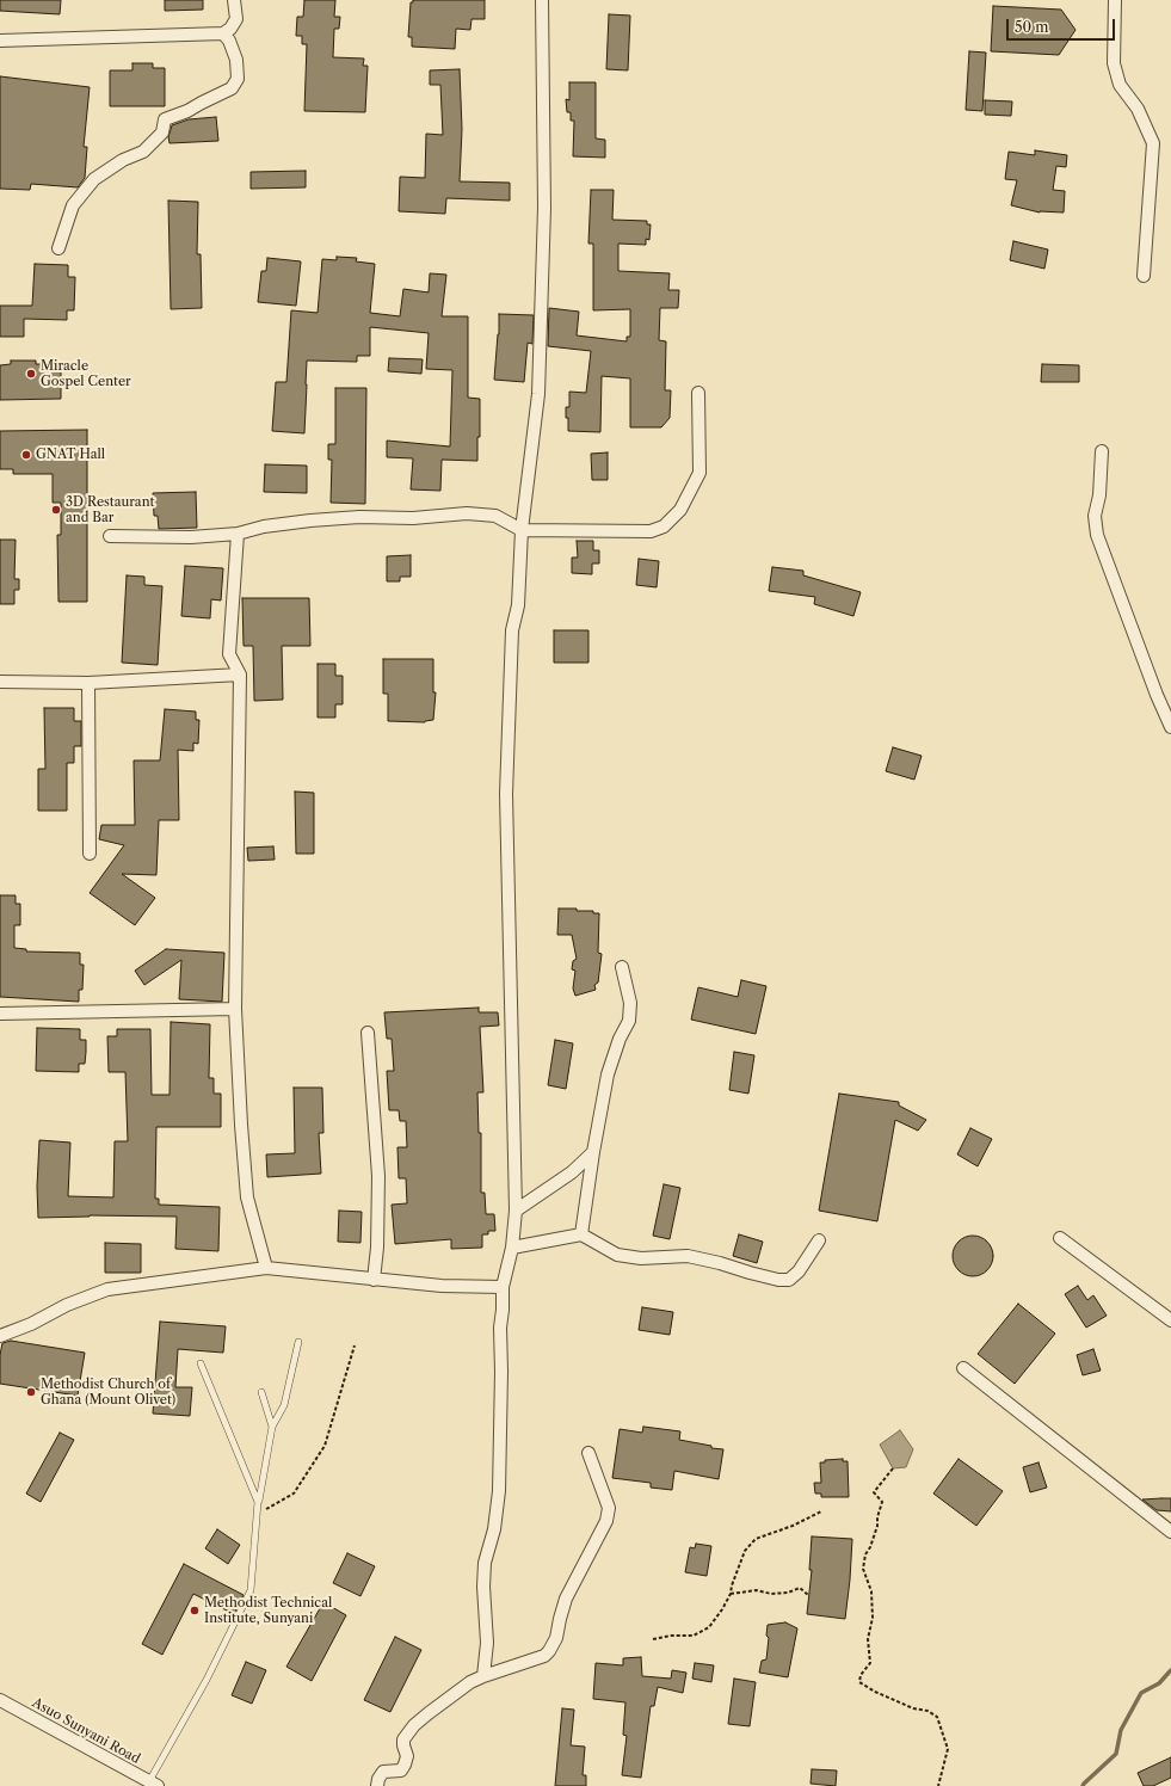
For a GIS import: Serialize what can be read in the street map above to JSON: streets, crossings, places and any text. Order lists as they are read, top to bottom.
{
  "streets": {
    "street": ["Asuo Sunyani Road"]
  },
  "places": [
    "Miracle Gospel Center",
    "GNAT Hall",
    "3D Restaurant and Bar",
    "Methodist Church of Ghana (Mount Olivet)",
    "Methodist Technical Institute, Sunyani"
  ],
  "scale_bar": "50 m"
}
